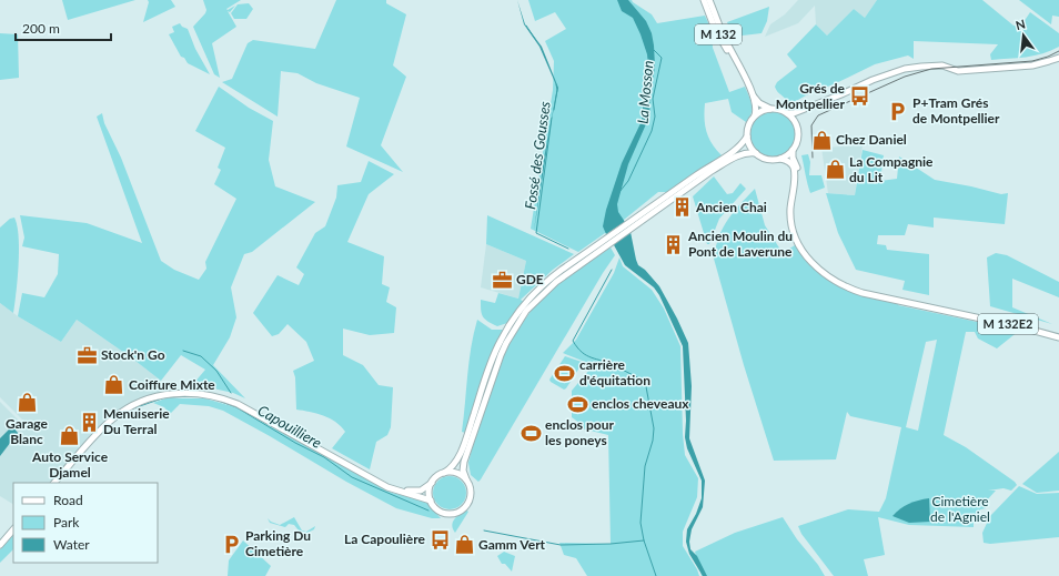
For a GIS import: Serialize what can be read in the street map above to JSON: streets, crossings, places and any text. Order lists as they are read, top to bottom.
{
  "streets": {
    "main road": ["M 132", "M 132E2"]
  },
  "crossings": [
    ["M 132", "M 132E2"]
  ],
  "water": ["La Mosson", "Fossé des Gousses", "Capouilliere"],
  "parks": ["Cimetière de l'Agniel"],
  "places": {
    "bus stop": ["Grés de Montpellier", "La Capoulière"],
    "parking": ["P+Tram Grés de Montpellier", "Parking Du Cimetière"],
    "shop": [
      "Chez Daniel",
      "La Compagnie du Lit",
      "Coiffure Mixte",
      "Garage Blanc",
      "Auto Service Djamel",
      "Gamm Vert"
    ],
    "building": ["Ancien Chai", "Ancien Moulin du Pont de Laverune", "Menuiserie Du Terral"],
    "office": ["GDE", "Stock'n Go"],
    "sports": ["carrière d'équitation", "enclos cheveaux", "enclos pour les poneys"]
  },
  "legend": ["Road", "Park", "Water"],
  "scale_bar": "200 m",
  "north": "top"
}
